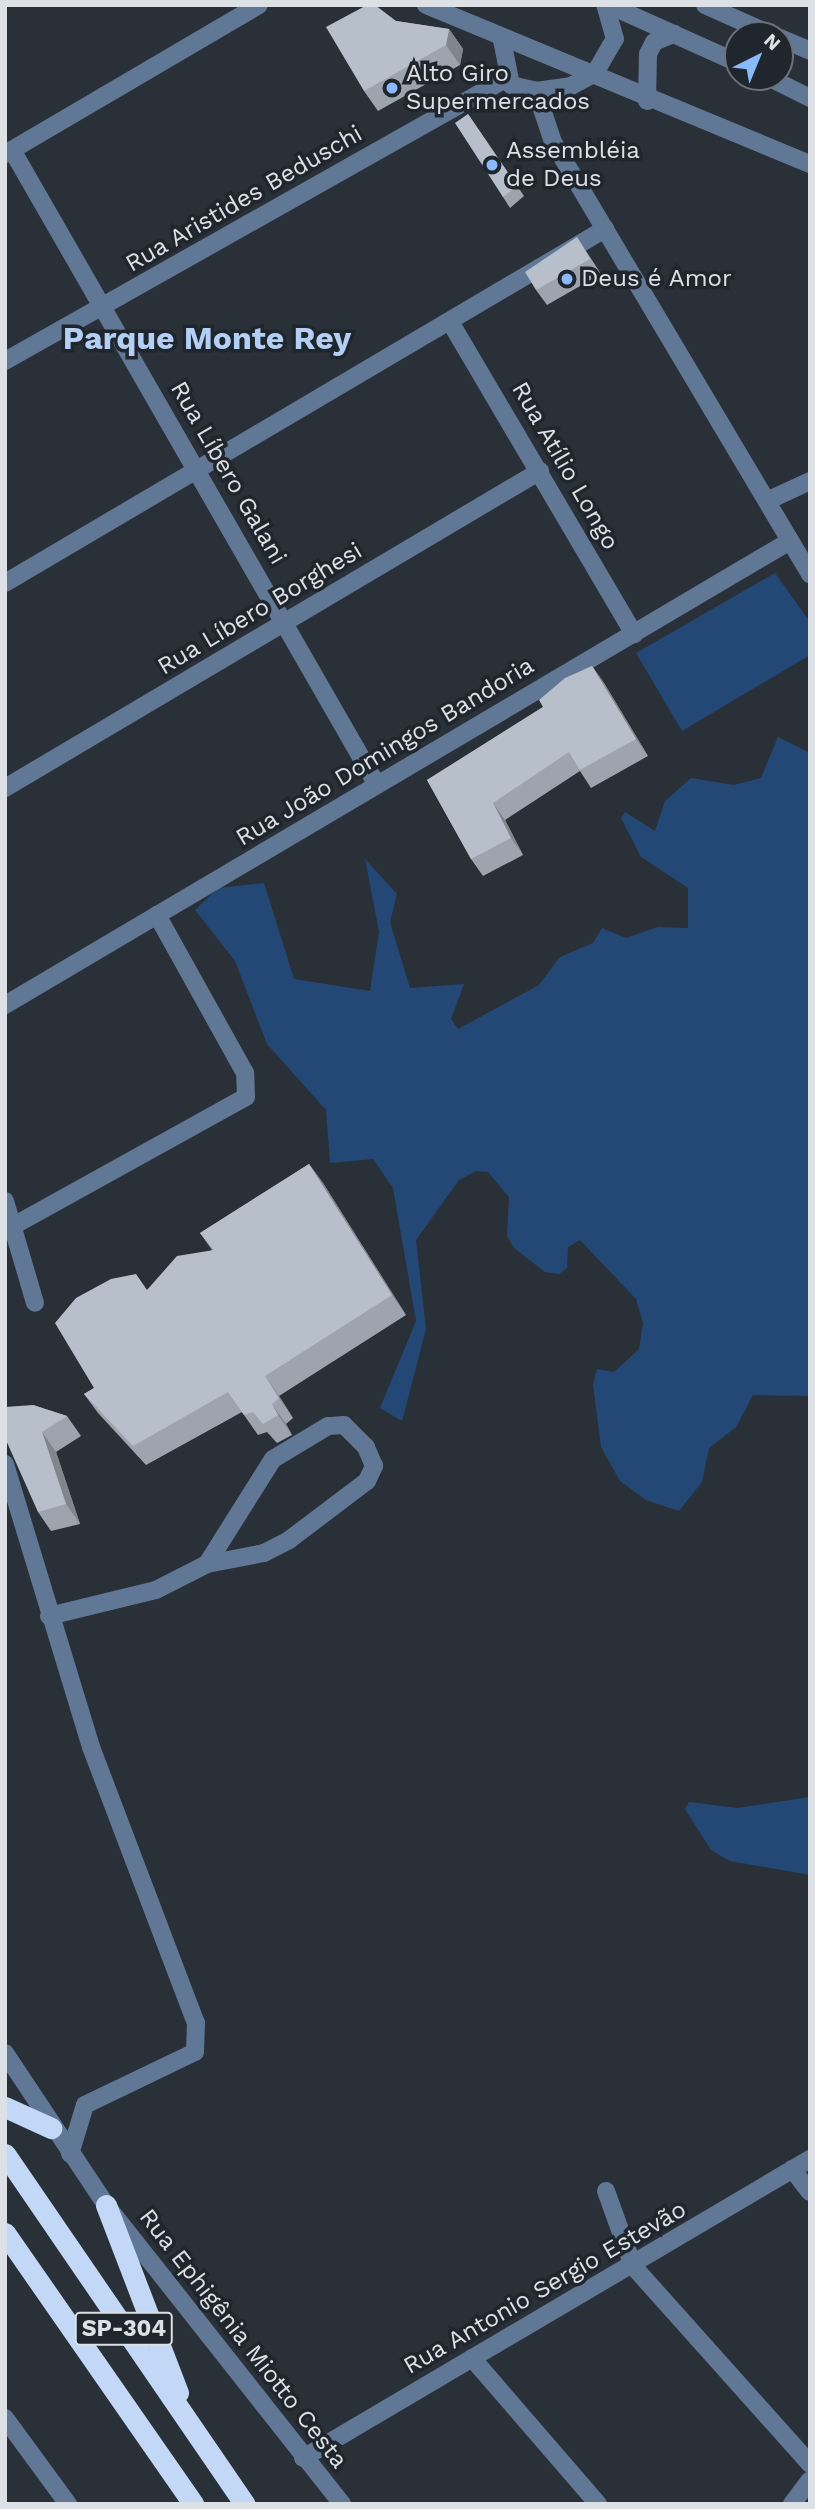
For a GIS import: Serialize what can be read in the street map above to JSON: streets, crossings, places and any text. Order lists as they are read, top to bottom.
{
  "streets": {
    "highway": ["SP-304"],
    "street": [
      "Rua Aristides Beduschi",
      "Rua Atílio Longo",
      "Rua Líbero Galani",
      "Rua Líbero Borghesi",
      "Rua João Domingos Bandoria",
      "Rua Antonio Sergio Estevão",
      "Rua Ephigênia Miotto Cesta"
    ]
  },
  "crossings": [
    ["Rua Aristides Beduschi", "Rua Líbero Galani"],
    ["Rua Atílio Longo", "Rua Líbero Borghesi"],
    ["Rua Atílio Longo", "Rua João Domingos Bandoria"],
    ["Rua Líbero Galani", "Rua Líbero Borghesi"],
    ["Rua Líbero Galani", "Rua João Domingos Bandoria"],
    ["Rua Antonio Sergio Estevão", "Rua Ephigênia Miotto Cesta"]
  ],
  "districts": ["Parque Monte Rey"],
  "places": ["Alto Giro Supermercados", "Assembléia de Deus", "Deus é Amor"],
  "north": "top right"
}
